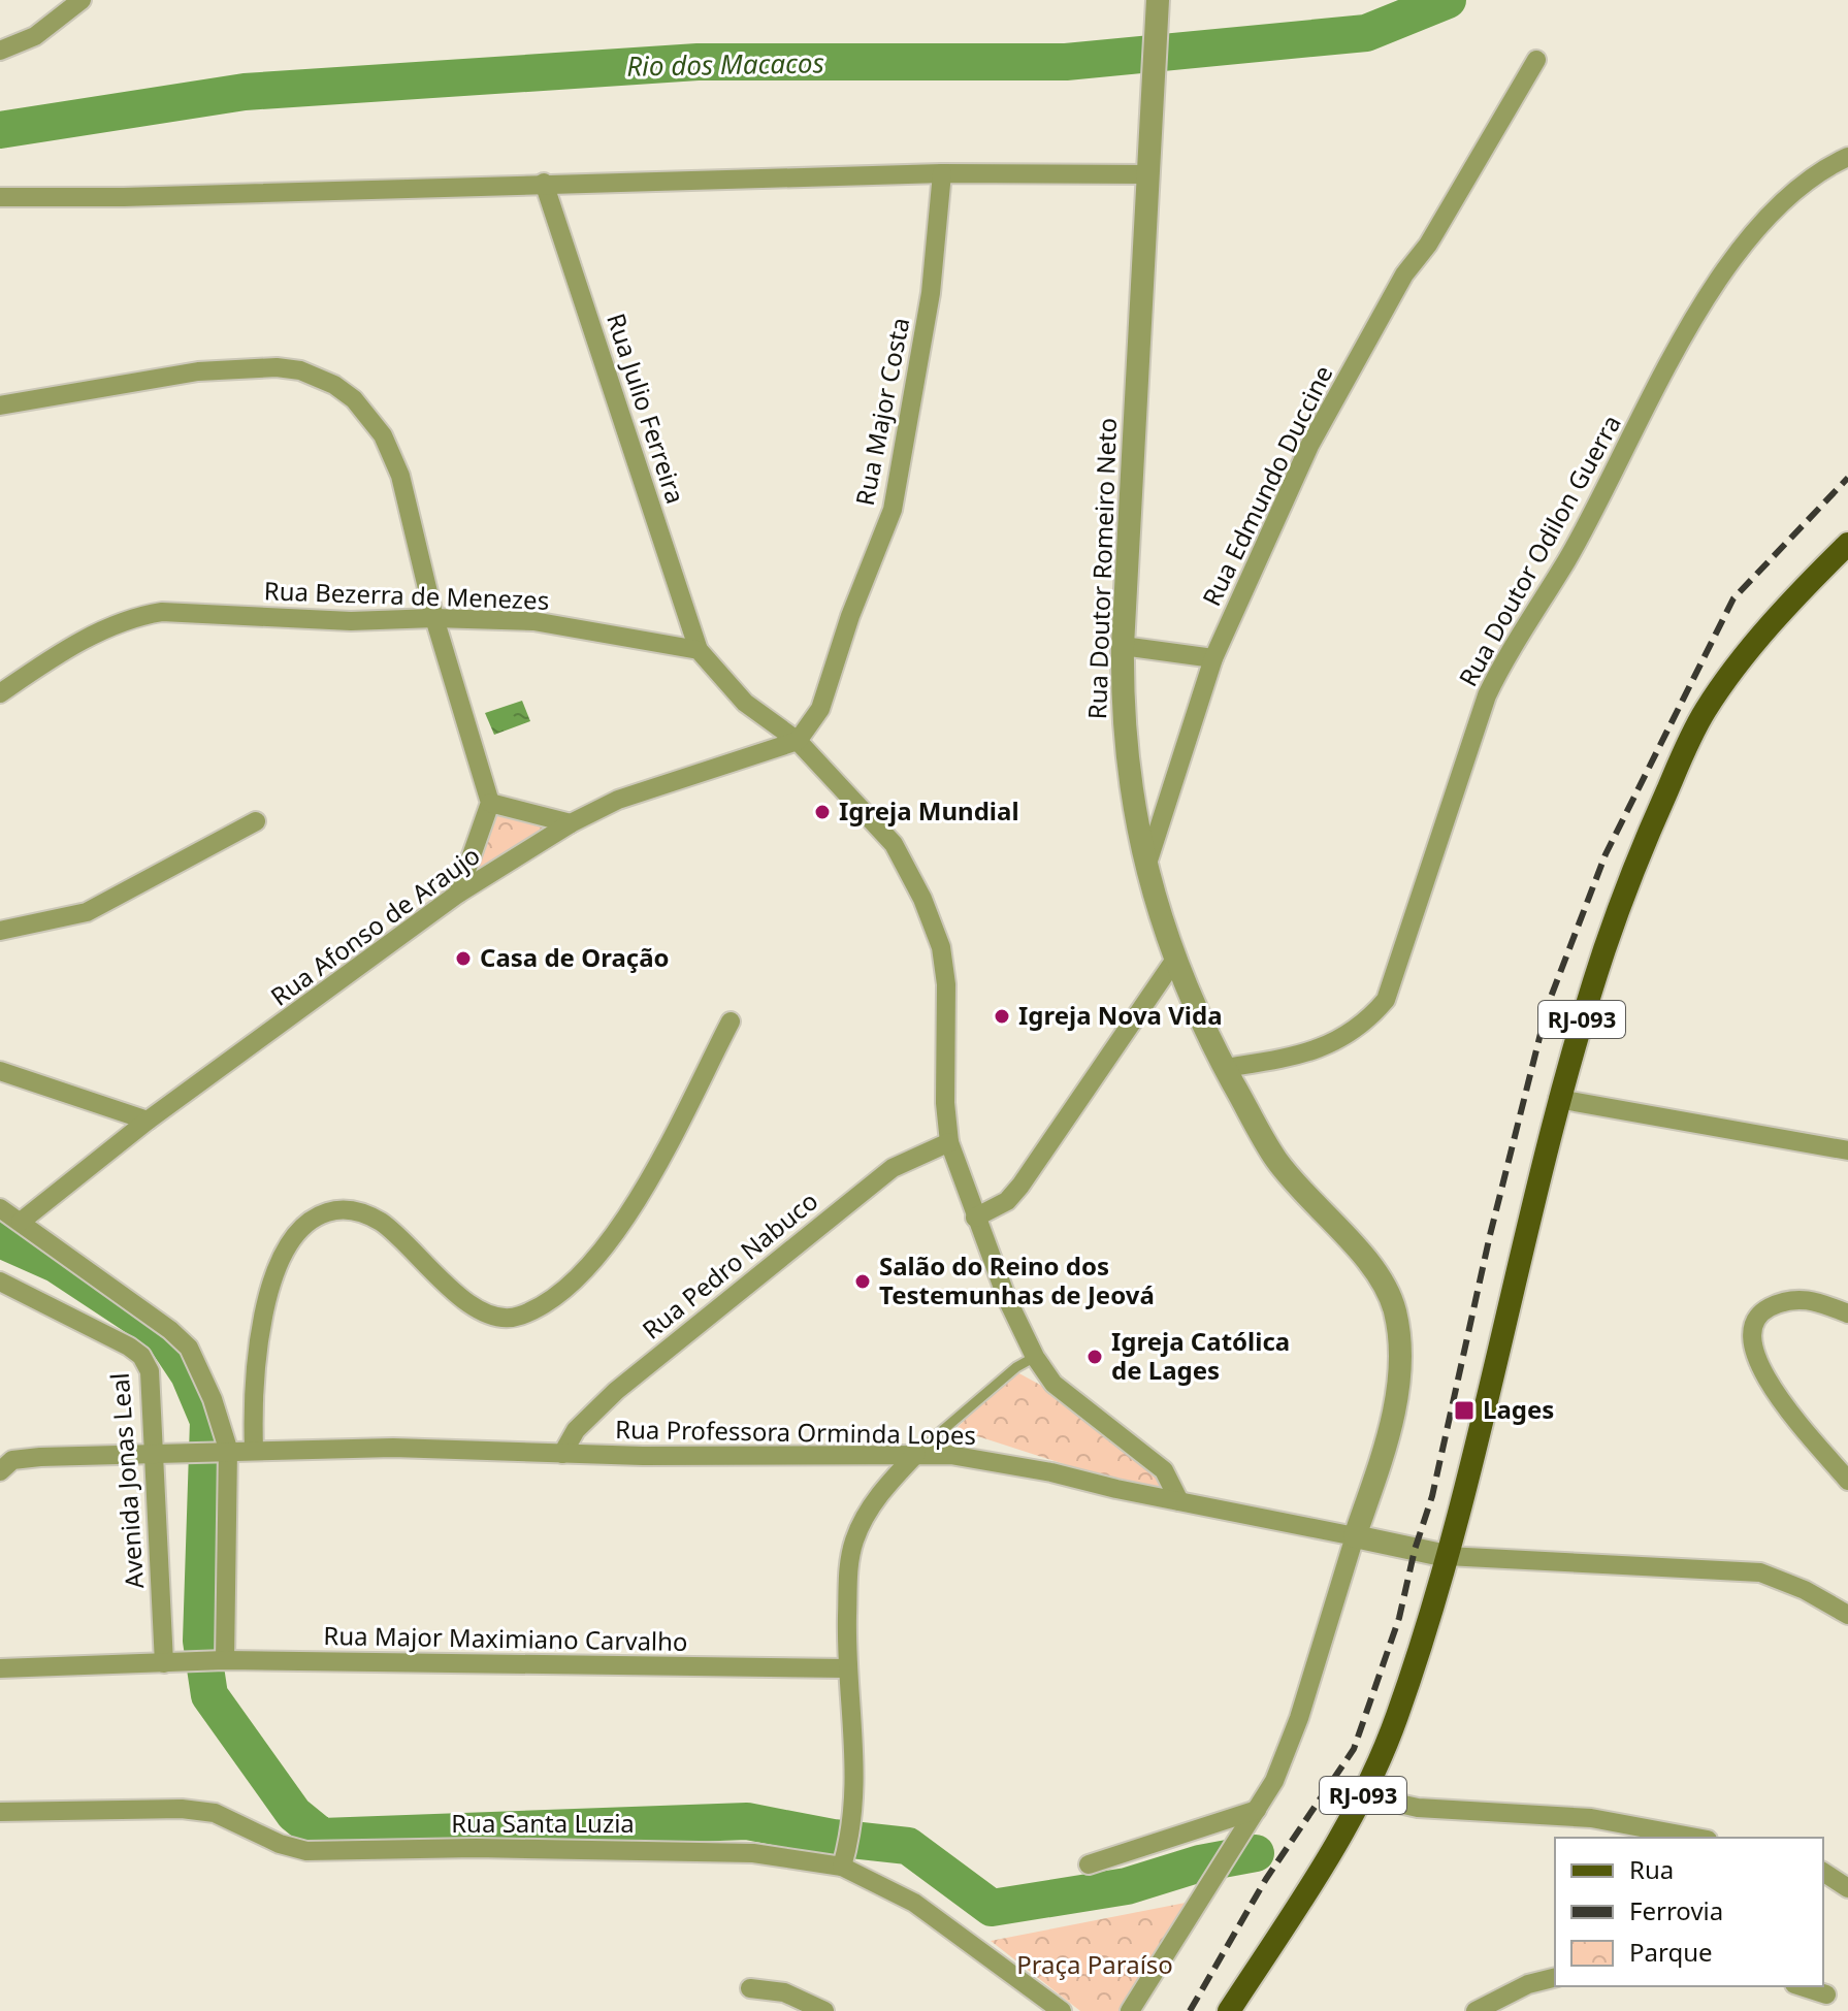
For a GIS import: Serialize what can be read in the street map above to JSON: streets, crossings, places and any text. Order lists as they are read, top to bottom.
{
  "streets": {
    "main road": ["RJ-093"],
    "street": [
      "Rua Julio Ferreira",
      "Rua Major Costa",
      "Rua Edmundo Duccine",
      "Rua Doutor Odilon Guerra",
      "Rua Doutor Romeiro Neto",
      "Rua Bezerra de Menezes",
      "Rua Afonso de Araujo",
      "Rua Pedro Nabuco",
      "Rua Professora Orminda Lopes",
      "Avenida Jonas Leal",
      "Rua Major Maximiano Carvalho",
      "Rua Santa Luzia"
    ]
  },
  "crossings": [
    ["Rua Julio Ferreira", "Rua Bezerra de Menezes"],
    ["Rua Major Costa", "Rua Afonso de Araujo"],
    ["Rua Edmundo Duccine", "Rua Doutor Romeiro Neto"],
    ["Rua Doutor Odilon Guerra", "Rua Doutor Romeiro Neto"],
    ["Rua Doutor Romeiro Neto", "Rua Professora Orminda Lopes"],
    ["Rua Pedro Nabuco", "Rua Professora Orminda Lopes"],
    ["Rua Professora Orminda Lopes", "Avenida Jonas Leal"],
    ["Avenida Jonas Leal", "Rua Major Maximiano Carvalho"]
  ],
  "water": ["Rio dos Macacos"],
  "parks": ["Praça Paraíso"],
  "places": {
    "other": [
      "Igreja Mundial",
      "Casa de Oração",
      "Igreja Nova Vida",
      "Salão do Reino dos Testemunhas de Jeová",
      "Igreja Católica de Lages"
    ],
    "transit": ["Lages"]
  },
  "legend": ["Rua", "Ferrovia", "Parque"]
}
